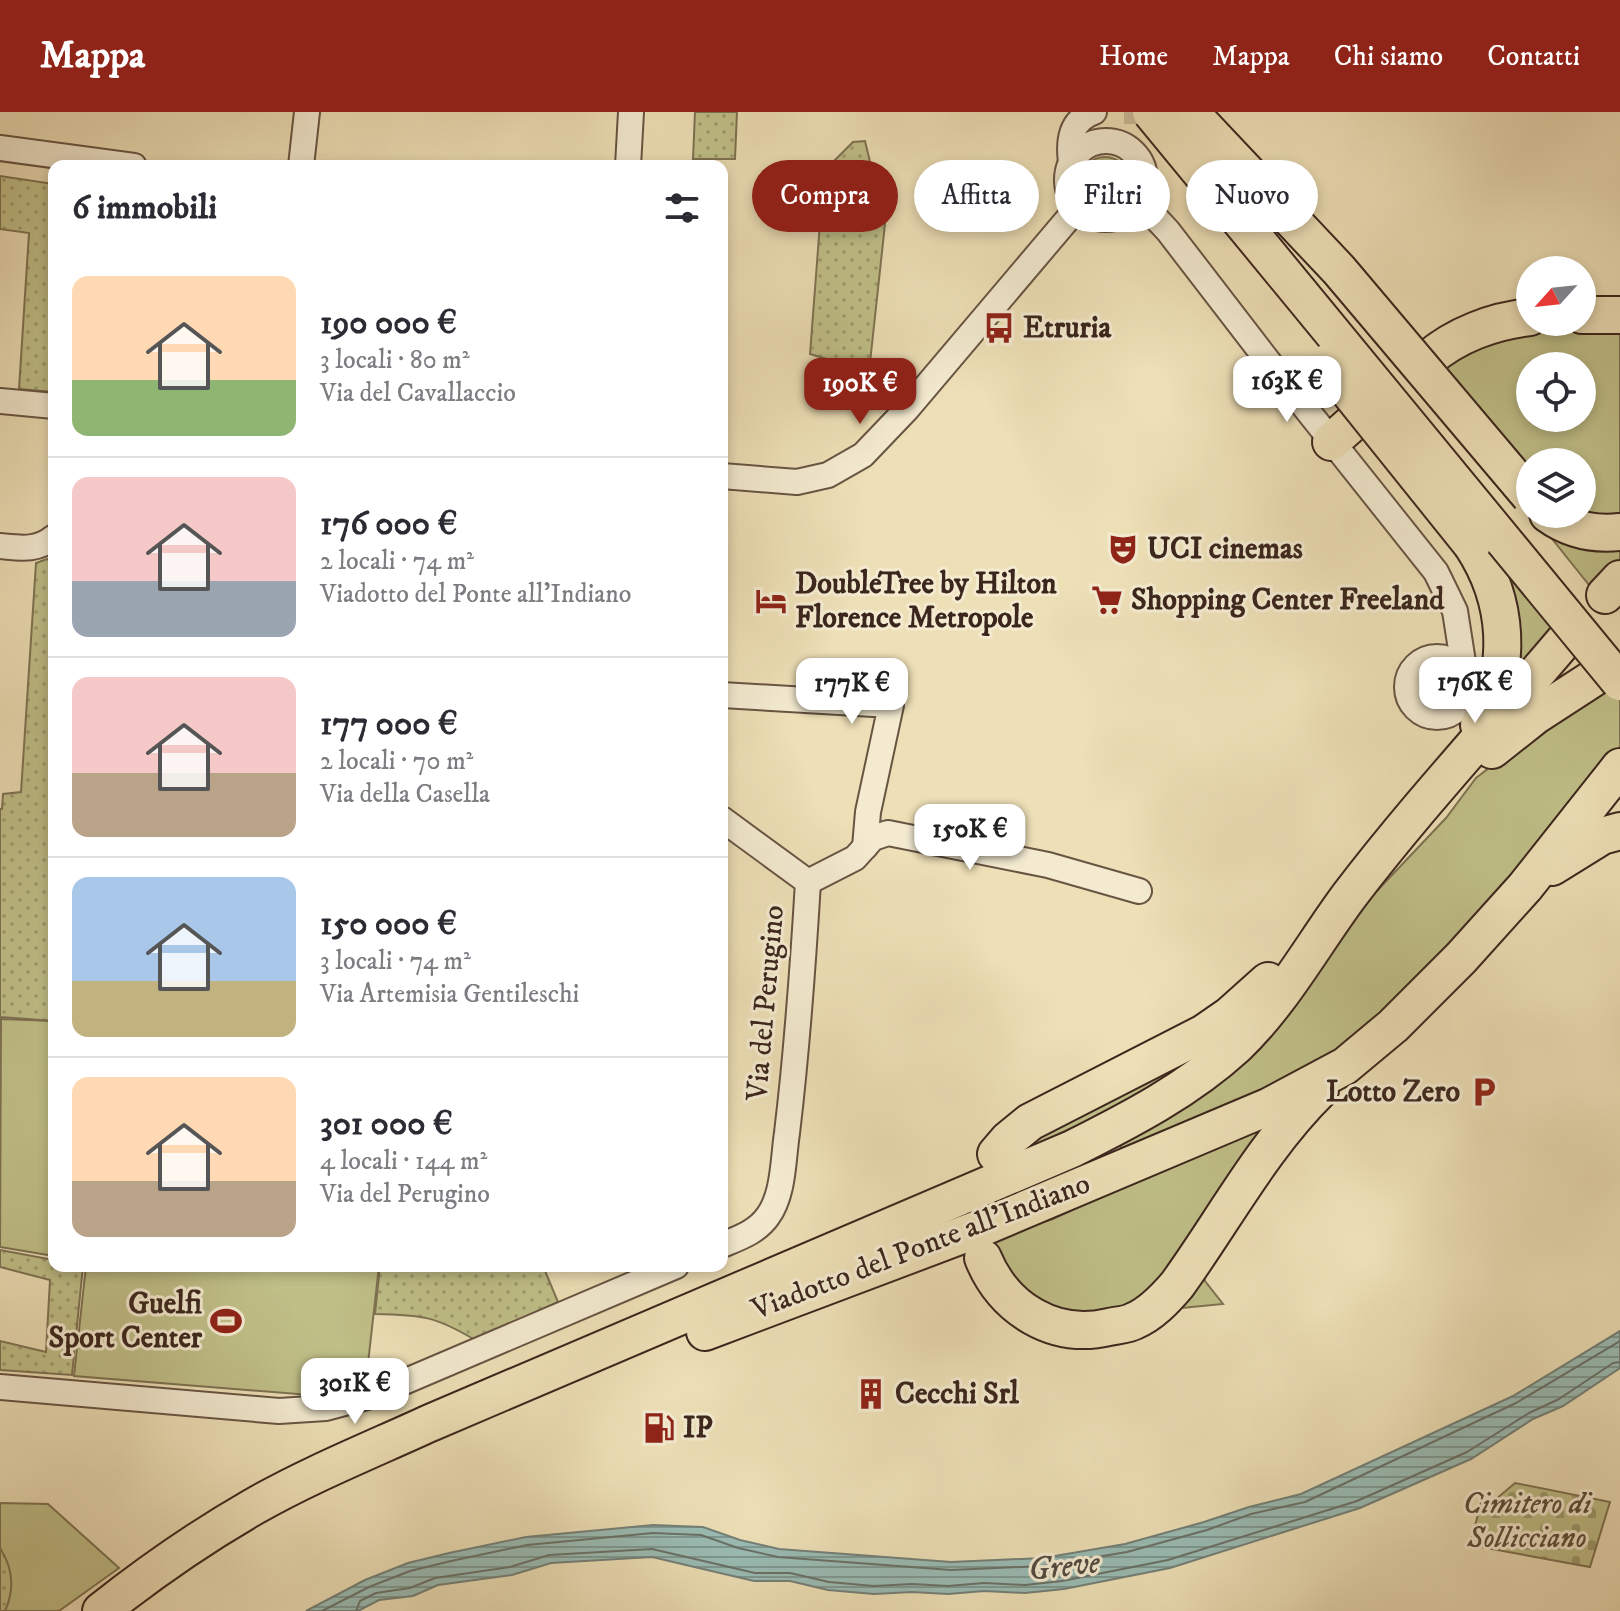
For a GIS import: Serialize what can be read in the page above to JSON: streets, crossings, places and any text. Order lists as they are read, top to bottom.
{
  "streets": {
    "highway": ["Viadotto del Ponte all'Indiano"],
    "street": ["Via del Perugino"]
  },
  "water": ["Greve"],
  "parks": ["Cimitero di Sollicciano"],
  "places": {
    "bus stop": ["Etruria"],
    "theatre": ["UCI cinemas"],
    "supermarket": ["Shopping Center Freeland"],
    "hotel": ["DoubleTree by Hilton Florence Metropole"],
    "parking": ["Lotto Zero"],
    "sports": ["Guelfi Sport Center"],
    "building": ["Cecchi Srl"],
    "fuel station": ["IP"]
  },
  "north": "bottom left",
  "page": {
    "header": "Mappa",
    "nav": [
      "Home",
      "Mappa",
      "Chi siamo",
      "Contatti"
    ],
    "chip": [
      "Compra",
      "Affitta",
      "Filtri",
      "Nuovo"
    ],
    "heading": "6 immobili",
    "list": [
      {
        "name": "190 000 €",
        "note": "3 locali · 80 m² · Via del Cavallaccio"
      },
      {
        "name": "176 000 €",
        "note": "2 locali · 74 m² · Viadotto del Ponte all'Indiano"
      },
      {
        "name": "177 000 €",
        "note": "2 locali · 70 m² · Via della Casella"
      },
      {
        "name": "150 000 €",
        "note": "3 locali · 74 m² · Via Artemisia Gentileschi"
      },
      {
        "name": "301 000 €",
        "note": "4 locali · 144 m² · Via del Perugino"
      }
    ],
    "price": [
      "163K €",
      "190K €",
      "176K €",
      "177K €",
      "150K €",
      "301K €"
    ]
  }
}
